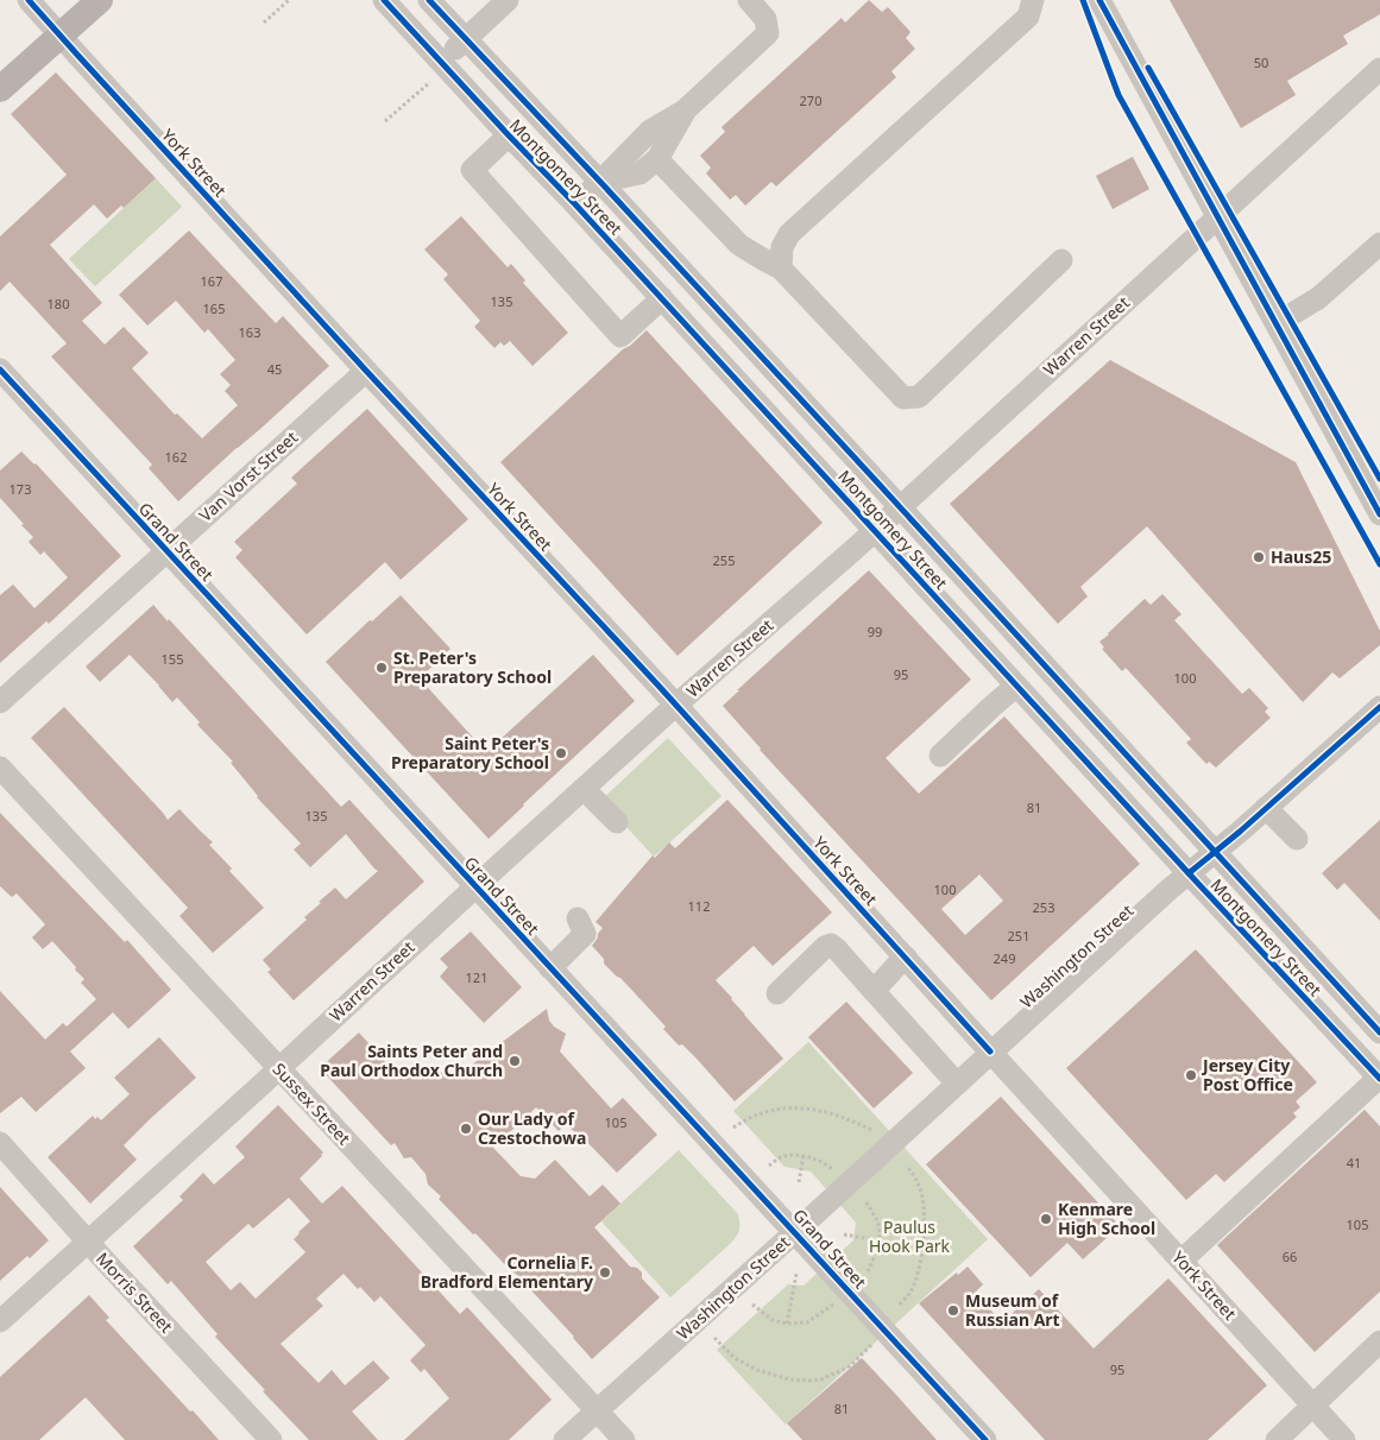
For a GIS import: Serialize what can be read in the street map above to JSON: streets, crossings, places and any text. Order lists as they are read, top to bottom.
{
  "streets": {
    "street": [
      "York Street",
      "Montgomery Street",
      "Warren Street",
      "Van Vorst Street",
      "Grand Street",
      "Washington Street",
      "Sussex Street",
      "Morris Street"
    ]
  },
  "crossings": [
    ["York Street", "Warren Street"],
    ["York Street", "Van Vorst Street"],
    ["York Street", "Washington Street"],
    ["Montgomery Street", "Warren Street"],
    ["Montgomery Street", "Washington Street"],
    ["Warren Street", "Grand Street"],
    ["Warren Street", "Sussex Street"],
    ["Warren Street", "Morris Street"],
    ["Van Vorst Street", "Grand Street"],
    ["Grand Street", "Washington Street"],
    ["Washington Street", "Sussex Street"]
  ],
  "parks": ["Paulus Hook Park"],
  "places": [
    "Haus25",
    "St. Peter's Preparatory School",
    "Saint Peter's Preparatory School",
    "Saints Peter and Paul Orthodox Church",
    "Jersey City Post Office",
    "Our Lady of Czestochowa",
    "Kenmare High School",
    "Cornelia F. Bradford Elementary",
    "Museum of Russian Art"
  ],
  "house_numbers": [
    "50",
    "270",
    "167",
    "135",
    "180",
    "165",
    "163",
    "45",
    "162",
    "173",
    "255",
    "99",
    "155",
    "95",
    "100",
    "81",
    "135",
    "100",
    "112",
    "253",
    "251",
    "249",
    "121",
    "105",
    "41",
    "105",
    "66",
    "95",
    "81"
  ]
}
